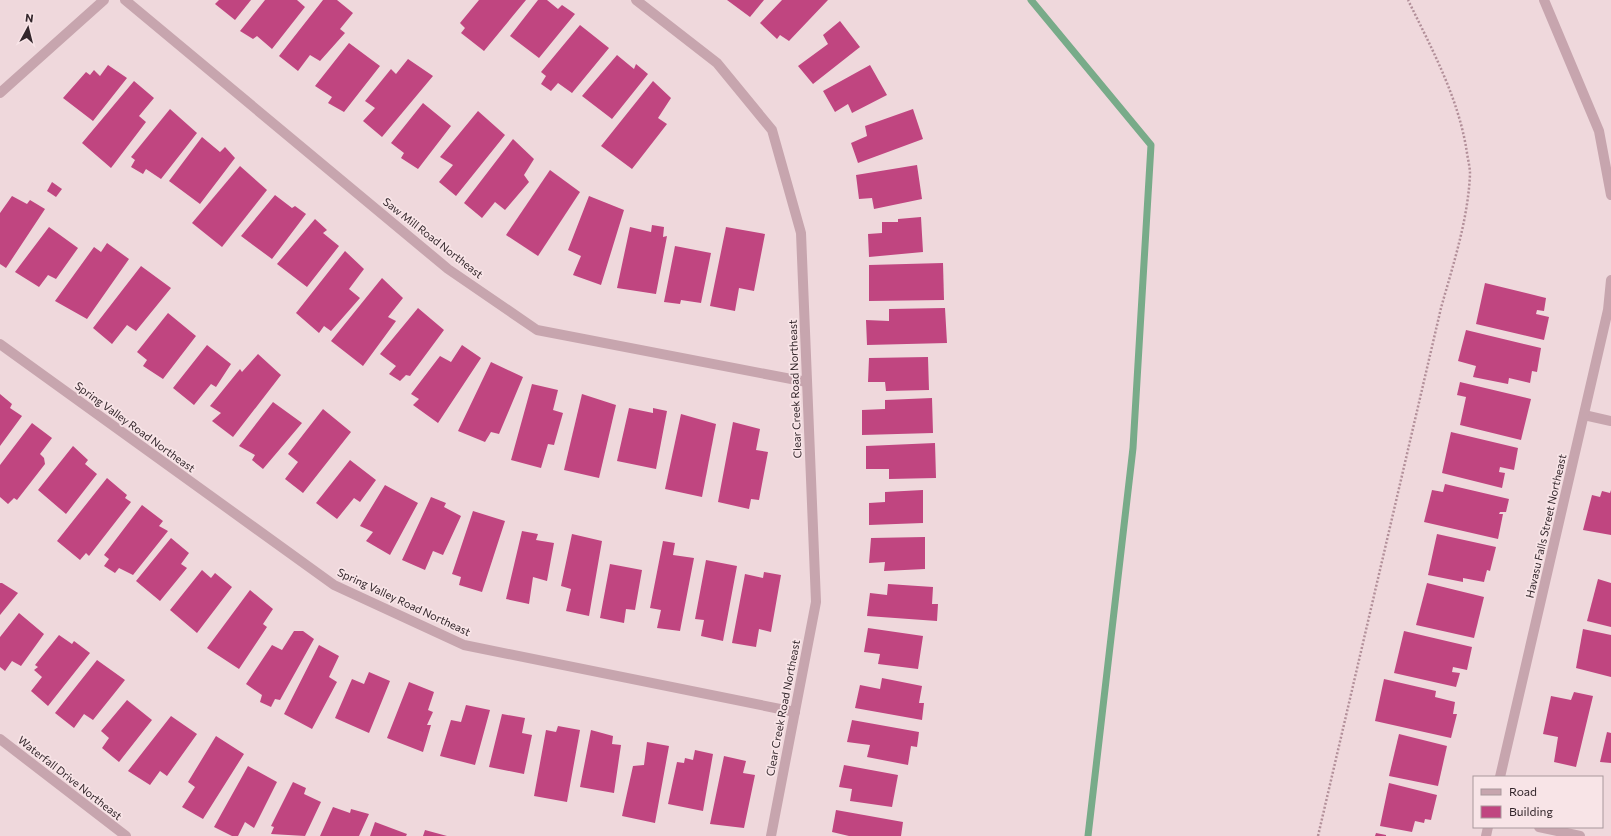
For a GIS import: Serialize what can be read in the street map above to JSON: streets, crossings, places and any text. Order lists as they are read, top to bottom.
{
  "streets": {
    "street": [
      "Saw Mill Road Northeast",
      "Clear Creek Road Northeast",
      "Spring Valley Road Northeast",
      "Havasu Falls Street Northeast",
      "Waterfall Drive Northeast"
    ]
  },
  "crossings": [
    ["Saw Mill Road Northeast", "Clear Creek Road Northeast"],
    ["Clear Creek Road Northeast", "Spring Valley Road Northeast"]
  ],
  "legend": ["Road", "Building"],
  "north": "top"
}
